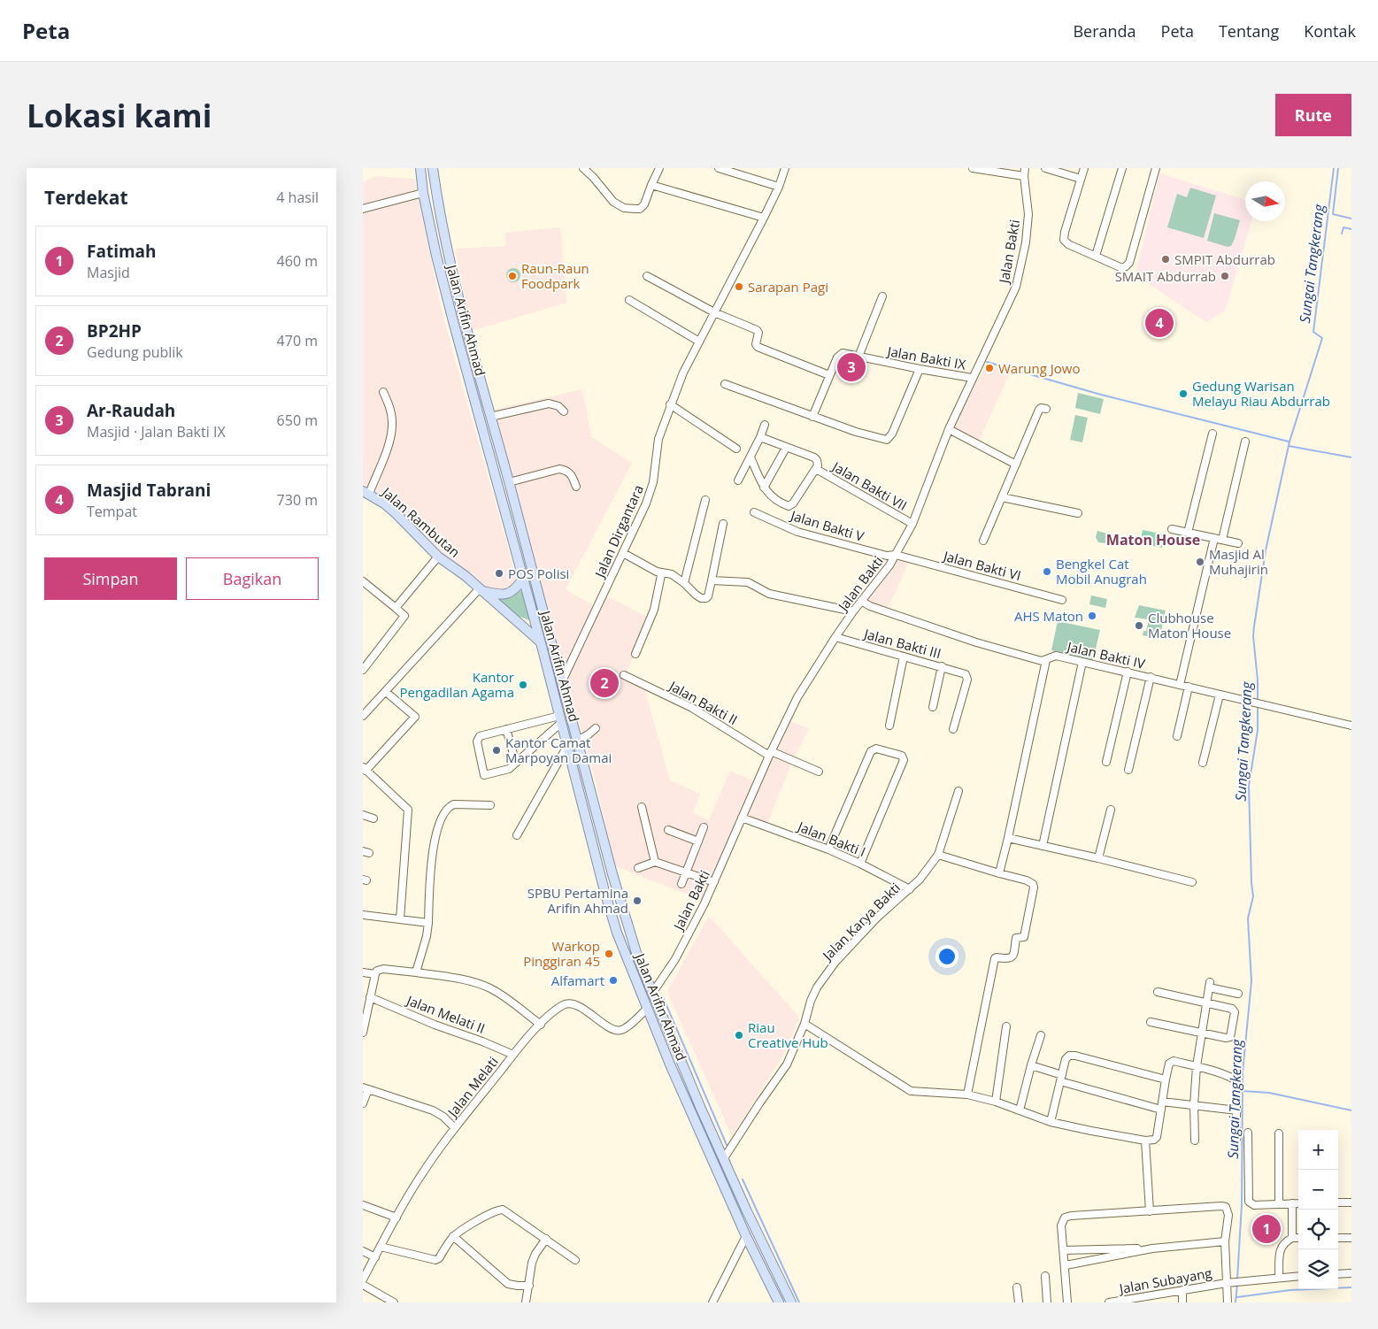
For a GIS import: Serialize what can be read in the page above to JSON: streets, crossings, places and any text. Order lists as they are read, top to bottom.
{
  "streets": {
    "main road": ["Jalan Arifin Ahmad", "Jalan Rambutan"],
    "street": [
      "Jalan Bakti",
      "Jalan Bakti IX",
      "Jalan Bakti VII",
      "Jalan Bakti V",
      "Jalan Dirgantara",
      "Jalan Bakti VI",
      "Jalan Bakti III",
      "Jalan Bakti IV",
      "Jalan Bakti II",
      "Jalan Bakti I",
      "Jalan Karya Bakti",
      "Jalan Melati II",
      "Jalan Melati",
      "Jalan Subayang"
    ]
  },
  "crossings": [
    ["Jalan Bakti", "Jalan Arifin Ahmad"],
    ["Jalan Bakti", "Jalan Bakti IX"],
    ["Jalan Bakti", "Jalan Bakti VII"],
    ["Jalan Bakti", "Jalan Bakti V"],
    ["Jalan Bakti", "Jalan Bakti VI"],
    ["Jalan Bakti", "Jalan Bakti III"],
    ["Jalan Bakti", "Jalan Bakti IV"],
    ["Jalan Bakti", "Jalan Bakti II"],
    ["Jalan Bakti", "Jalan Bakti I"],
    ["Jalan Arifin Ahmad", "Jalan Rambutan"],
    ["Jalan Arifin Ahmad", "Jalan Dirgantara"],
    ["Jalan Arifin Ahmad", "Jalan Karya Bakti"],
    ["Jalan Arifin Ahmad", "Jalan Melati"],
    ["Jalan Bakti V", "Jalan Bakti VI"],
    ["Jalan Bakti I", "Jalan Karya Bakti"],
    ["Jalan Melati II", "Jalan Melati"]
  ],
  "districts": ["Maton House"],
  "water": ["Sungai Tangkerang"],
  "places": [
    "SMPIT Abdurrab",
    "Raun-Raun Foodpark",
    "SMAIT Abdurrab",
    "Sarapan Pagi",
    "Warung Jowo",
    "Gedung Warisan Melayu Riau Abdurrab",
    "Masjid Al Muhajirin",
    "Bengkel Cat Mobil Anugrah",
    "POS Polisi",
    "AHS Maton",
    "Clubhouse Maton House",
    "Kantor Pengadilan Agama",
    "Kantor Camat Marpoyan Damai",
    "SPBU Pertamina Arifin Ahmad",
    "Warkop Pinggiran 45",
    "Alfamart",
    "Riau Creative Hub"
  ],
  "north": "right",
  "page": {
    "header": "Peta",
    "nav": [
      "Beranda",
      "Peta",
      "Tentang",
      "Kontak"
    ],
    "buttons": [
      "Rute",
      ["Simpan", "Bagikan"]
    ],
    "title": "Lokasi kami",
    "heading": ["Terdekat", "4 hasil"],
    "list": [
      {
        "mark": "1",
        "name": "Fatimah",
        "note": "Masjid",
        "value": "460 m"
      },
      {
        "mark": "2",
        "name": "BP2HP",
        "note": "Gedung publik",
        "value": "470 m"
      },
      {
        "mark": "3",
        "name": "Ar-Raudah",
        "note": "Masjid · Jalan Bakti IX",
        "value": "650 m"
      },
      {
        "mark": "4",
        "name": "Masjid Tabrani",
        "note": "Tempat",
        "value": "730 m"
      }
    ],
    "pins": [
      "4",
      "3",
      "2",
      "1"
    ],
    "map_buttons": ["+", "−"]
  }
}
